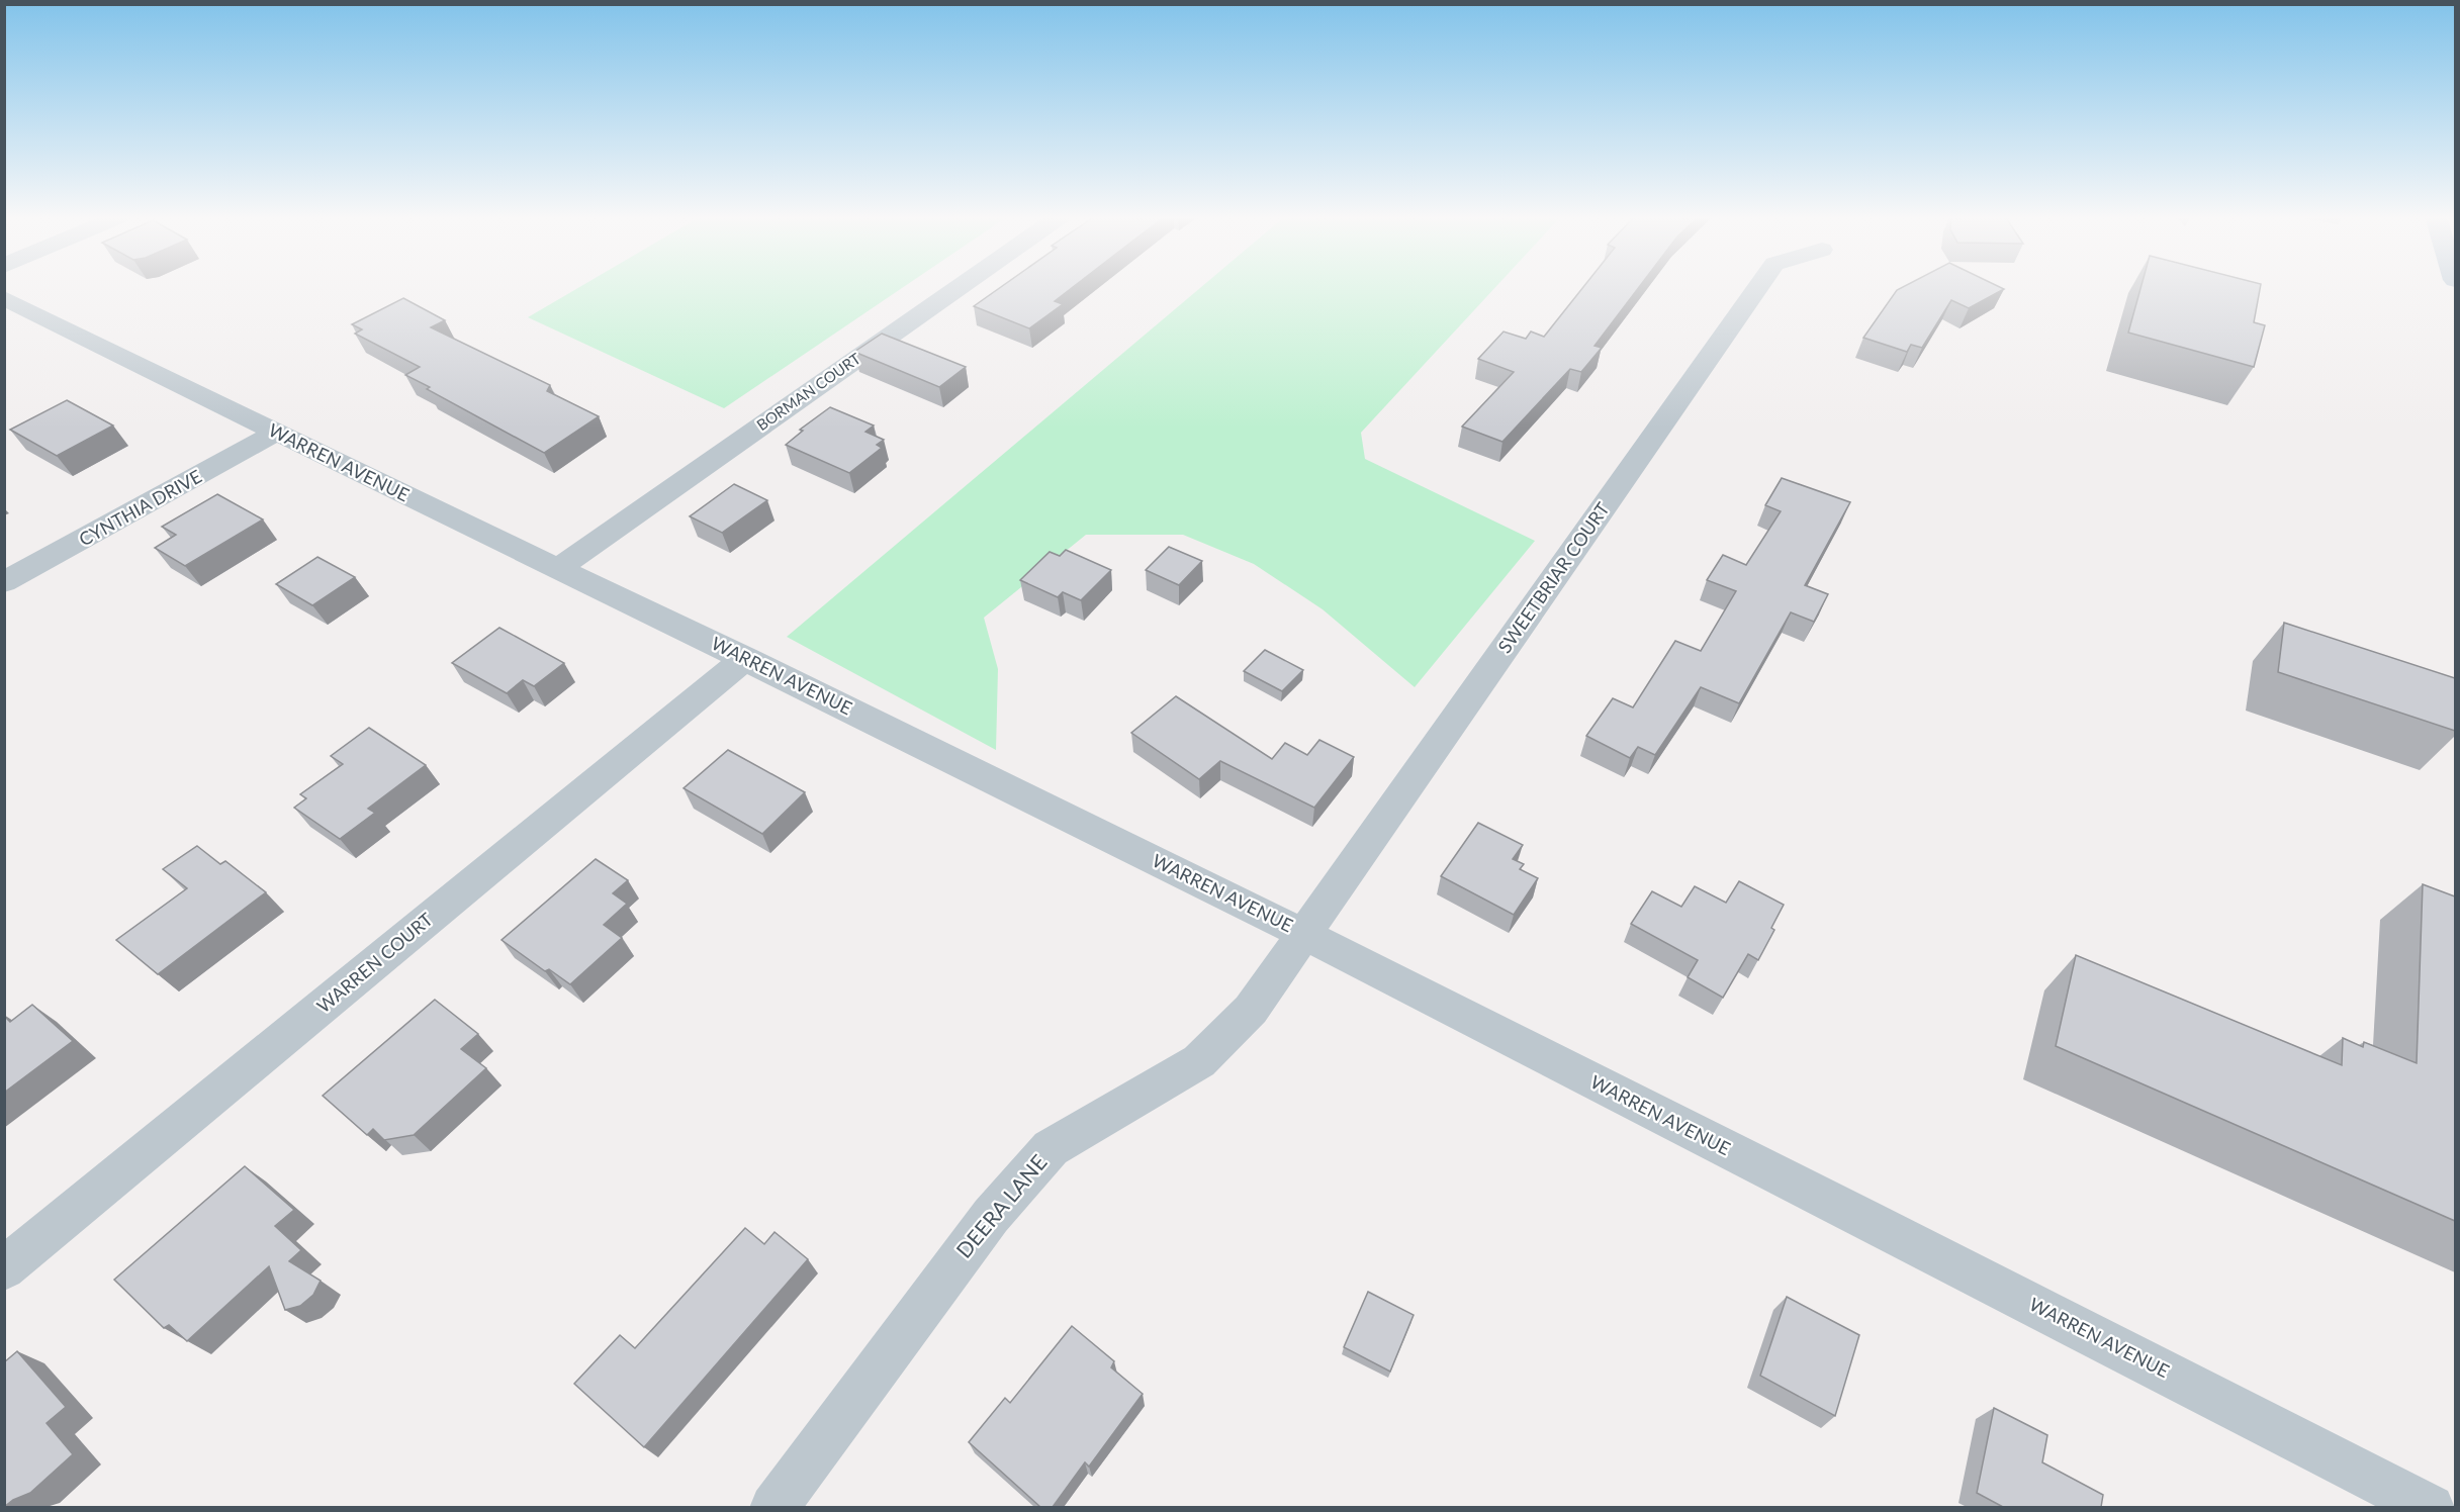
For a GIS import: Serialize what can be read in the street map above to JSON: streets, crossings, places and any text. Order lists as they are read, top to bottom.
{
  "streets": {
    "street": [
      "BORMAN COURT",
      "WARREN AVENUE",
      "CYNTHIA DRIVE",
      "SWEETBRIAR COURT",
      "WARREN COURT",
      "DEERA LANE"
    ]
  },
  "crossings": [
    ["BORMAN COURT", "WARREN AVENUE"],
    ["WARREN AVENUE", "CYNTHIA DRIVE"],
    ["WARREN AVENUE", "SWEETBRIAR COURT"],
    ["WARREN AVENUE", "WARREN COURT"],
    ["WARREN AVENUE", "DEERA LANE"],
    ["SWEETBRIAR COURT", "DEERA LANE"]
  ]
}
